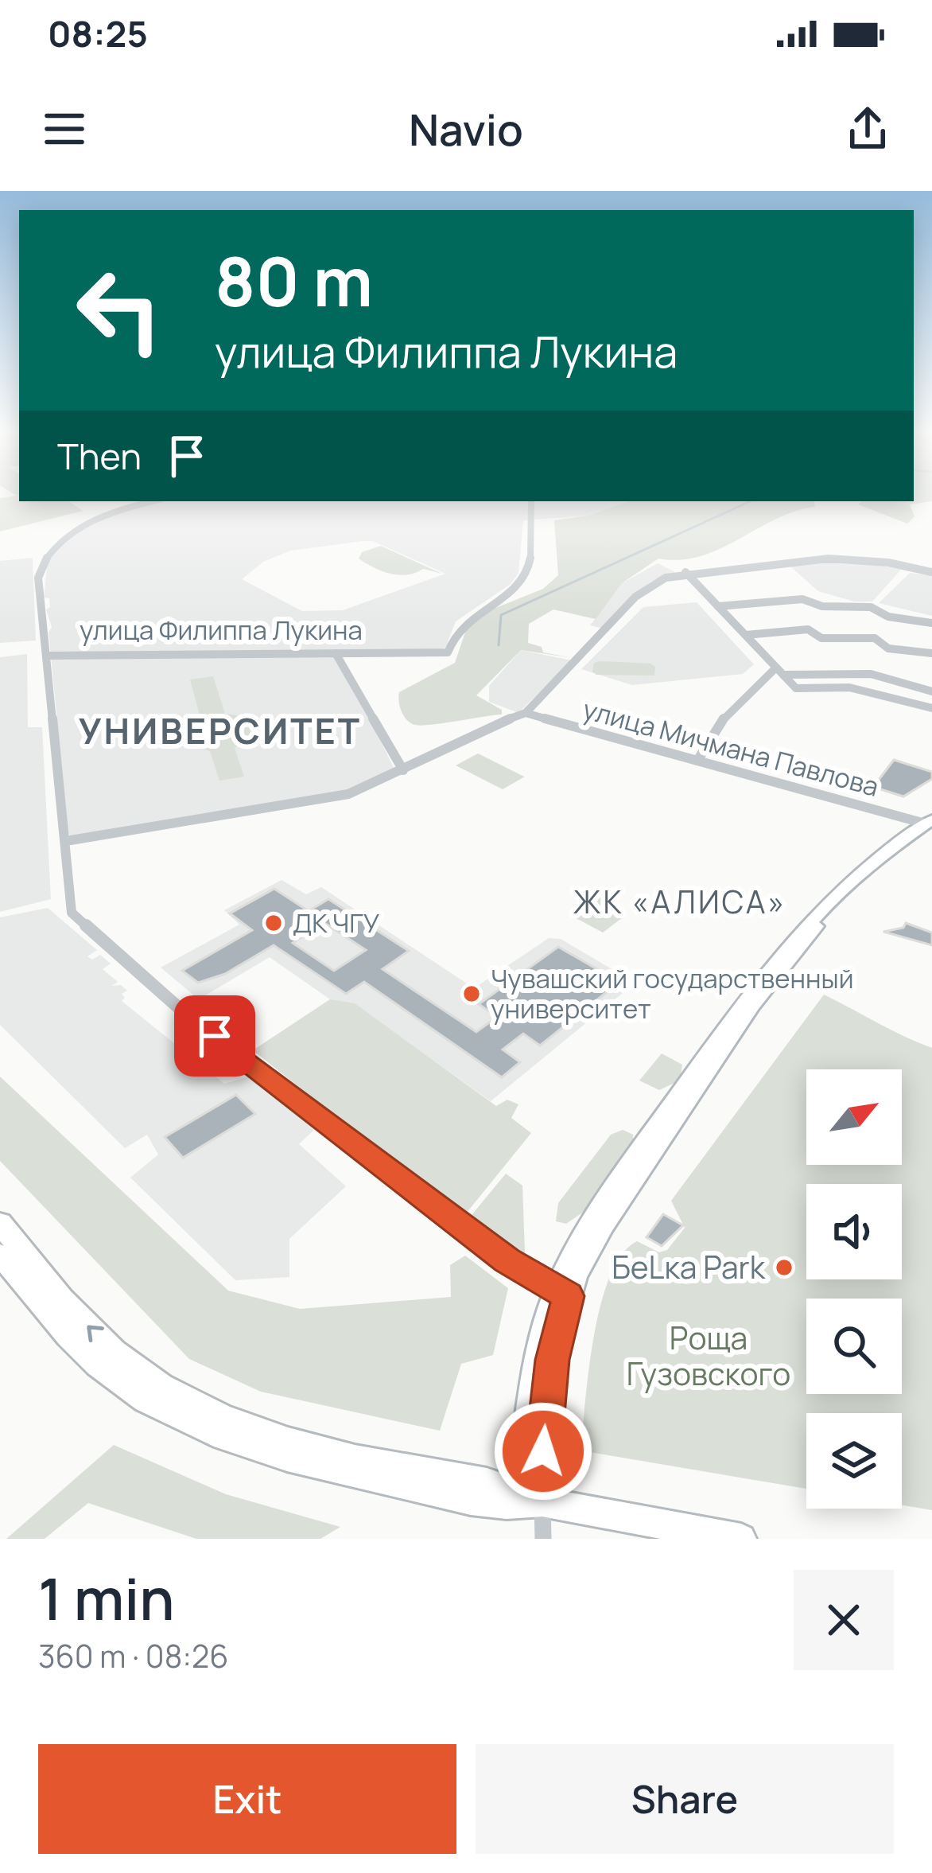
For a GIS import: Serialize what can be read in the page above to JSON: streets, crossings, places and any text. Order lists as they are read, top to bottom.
{
  "streets": {
    "street": ["улица Филиппа Лукина", "улица Мичмана Павлова"]
  },
  "districts": ["УНИВЕРСИТЕТ", "ЖК «АЛИСА»"],
  "parks": ["Роща Гузовского"],
  "places": ["ДК ЧГУ", "Чувашский государственный университет", "БeLка Park"],
  "north": "top right",
  "page": {
    "status": "08:25",
    "header": "Navio",
    "turn": ["80 m", "улица Филиппа Лукина"],
    "then": "Then",
    "heading": ["1 min", "360 m · 08:26"],
    "buttons": ["Exit", "Share"]
  }
}
